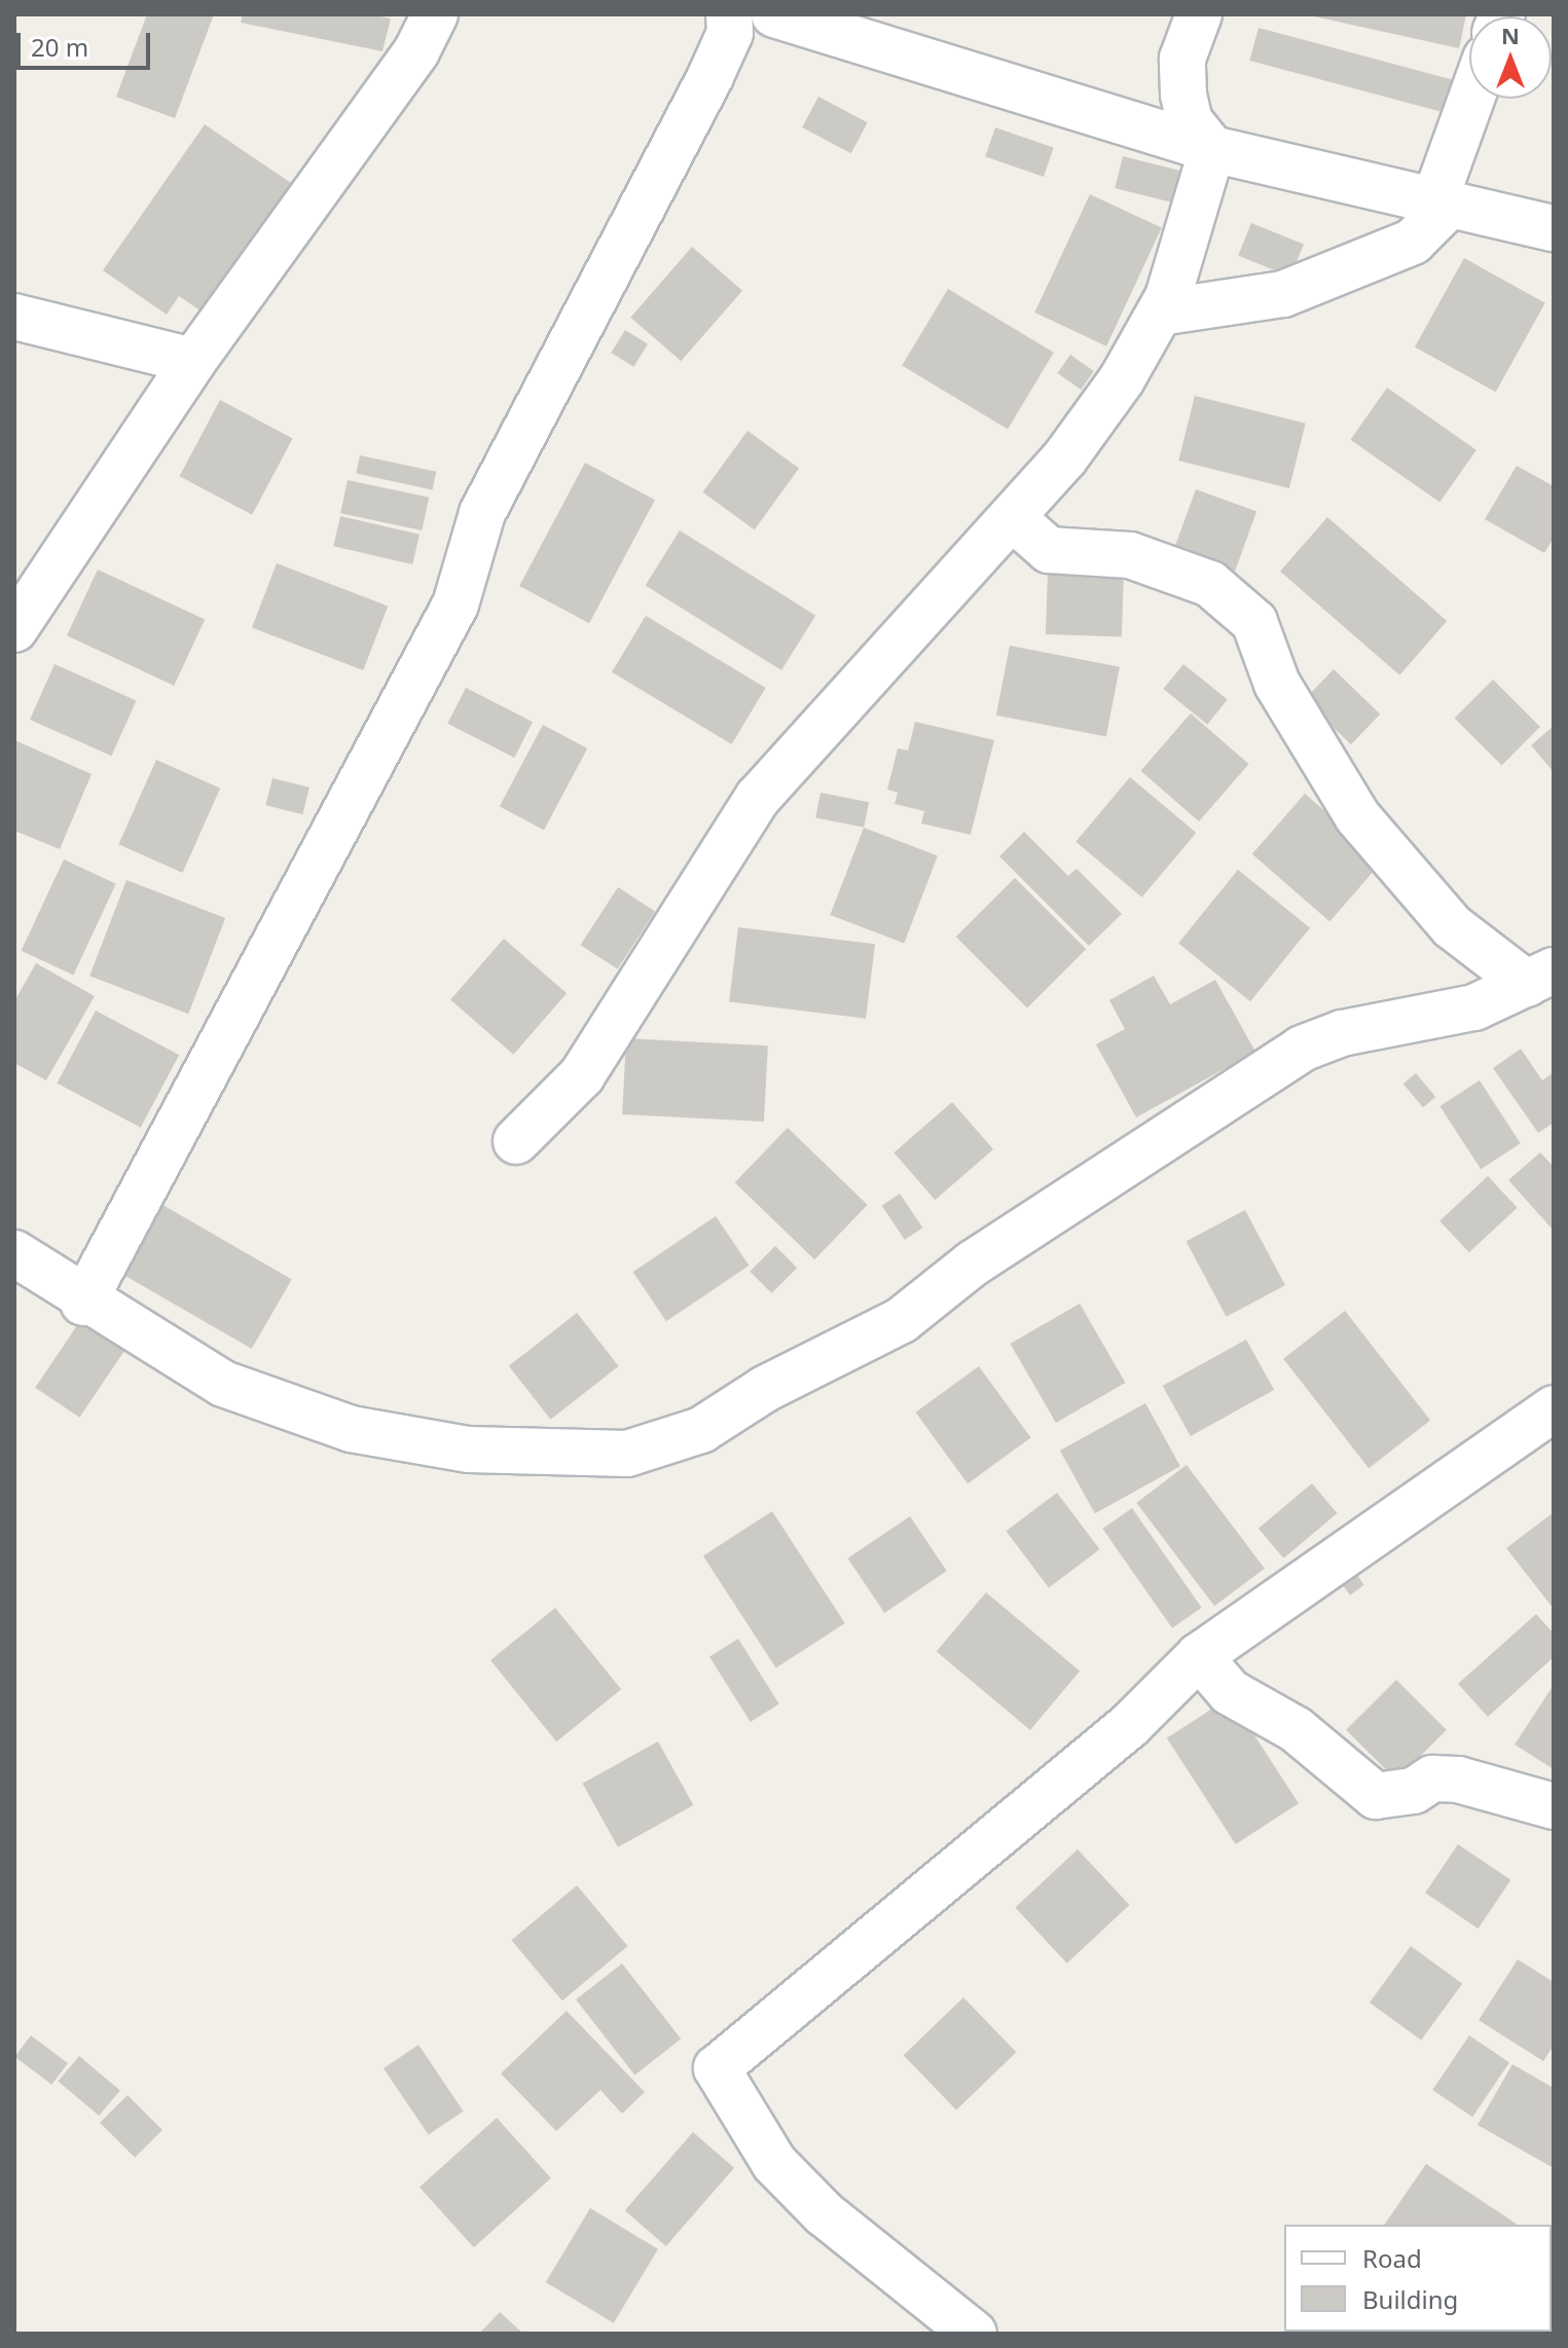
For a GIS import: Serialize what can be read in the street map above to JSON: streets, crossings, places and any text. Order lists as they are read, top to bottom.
{
  "legend": ["Road", "Building"],
  "scale_bar": "20 m",
  "north": "top"
}
